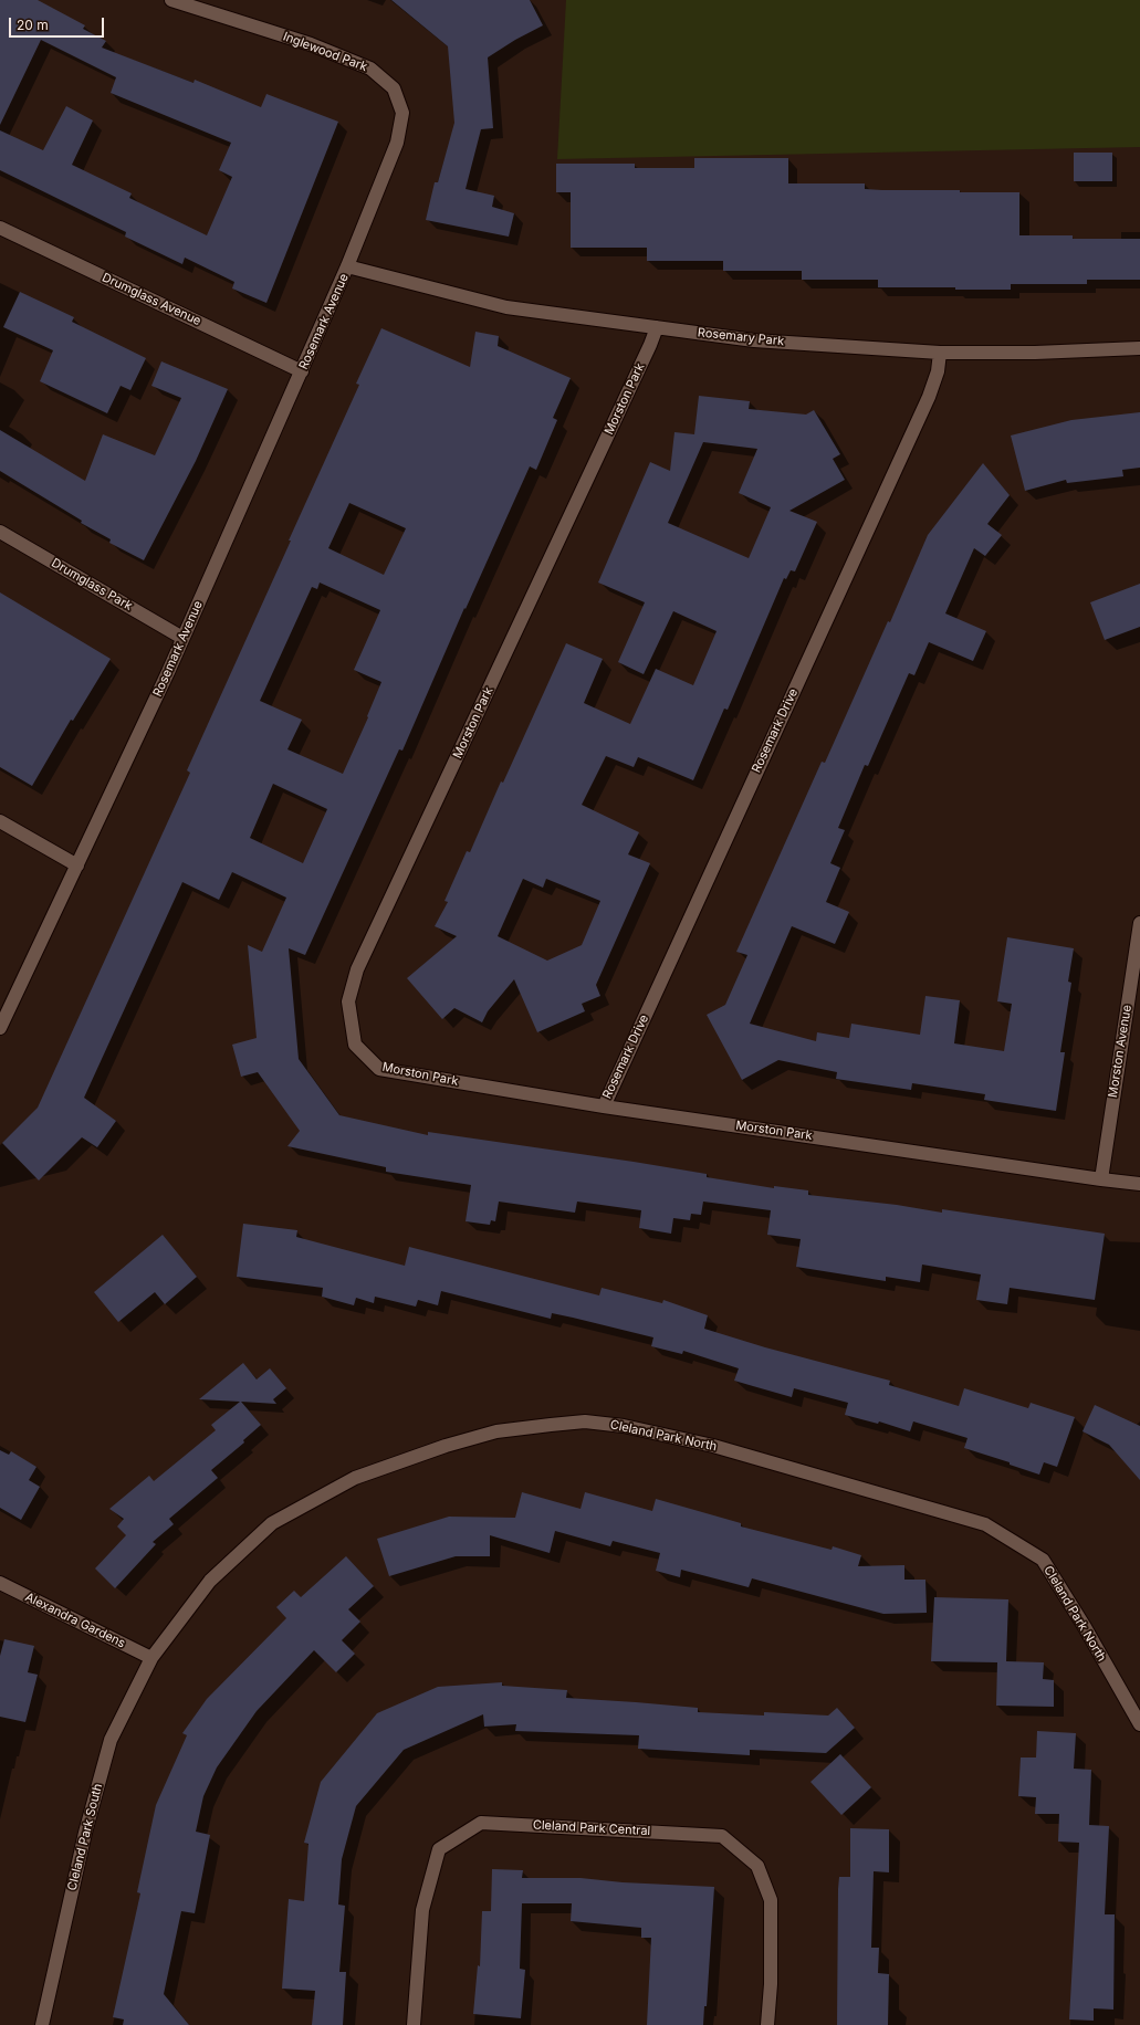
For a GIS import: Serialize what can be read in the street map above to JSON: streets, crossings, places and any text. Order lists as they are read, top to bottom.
{
  "streets": {
    "street": [
      "Inglewood Park",
      "Drumglass Avenue",
      "Rosemark Avenue",
      "Rosemary Park",
      "Morston Park",
      "Drumglass Park",
      "Rosemark Drive",
      "Morston Avenue",
      "Cleland Park North",
      "Alexandra Gardens",
      "Cleland Park Central",
      "Cleland Park South"
    ]
  },
  "crossings": [
    ["Inglewood Park", "Rosemark Avenue"],
    ["Inglewood Park", "Rosemary Park"],
    ["Drumglass Avenue", "Rosemark Avenue"],
    ["Rosemark Avenue", "Rosemary Park"],
    ["Rosemark Avenue", "Drumglass Park"],
    ["Rosemary Park", "Morston Park"],
    ["Rosemary Park", "Rosemark Drive"],
    ["Morston Park", "Rosemark Drive"],
    ["Morston Park", "Morston Avenue"],
    ["Cleland Park North", "Alexandra Gardens"],
    ["Cleland Park North", "Cleland Park South"],
    ["Alexandra Gardens", "Cleland Park South"]
  ],
  "scale_bar": "20 m"
}
